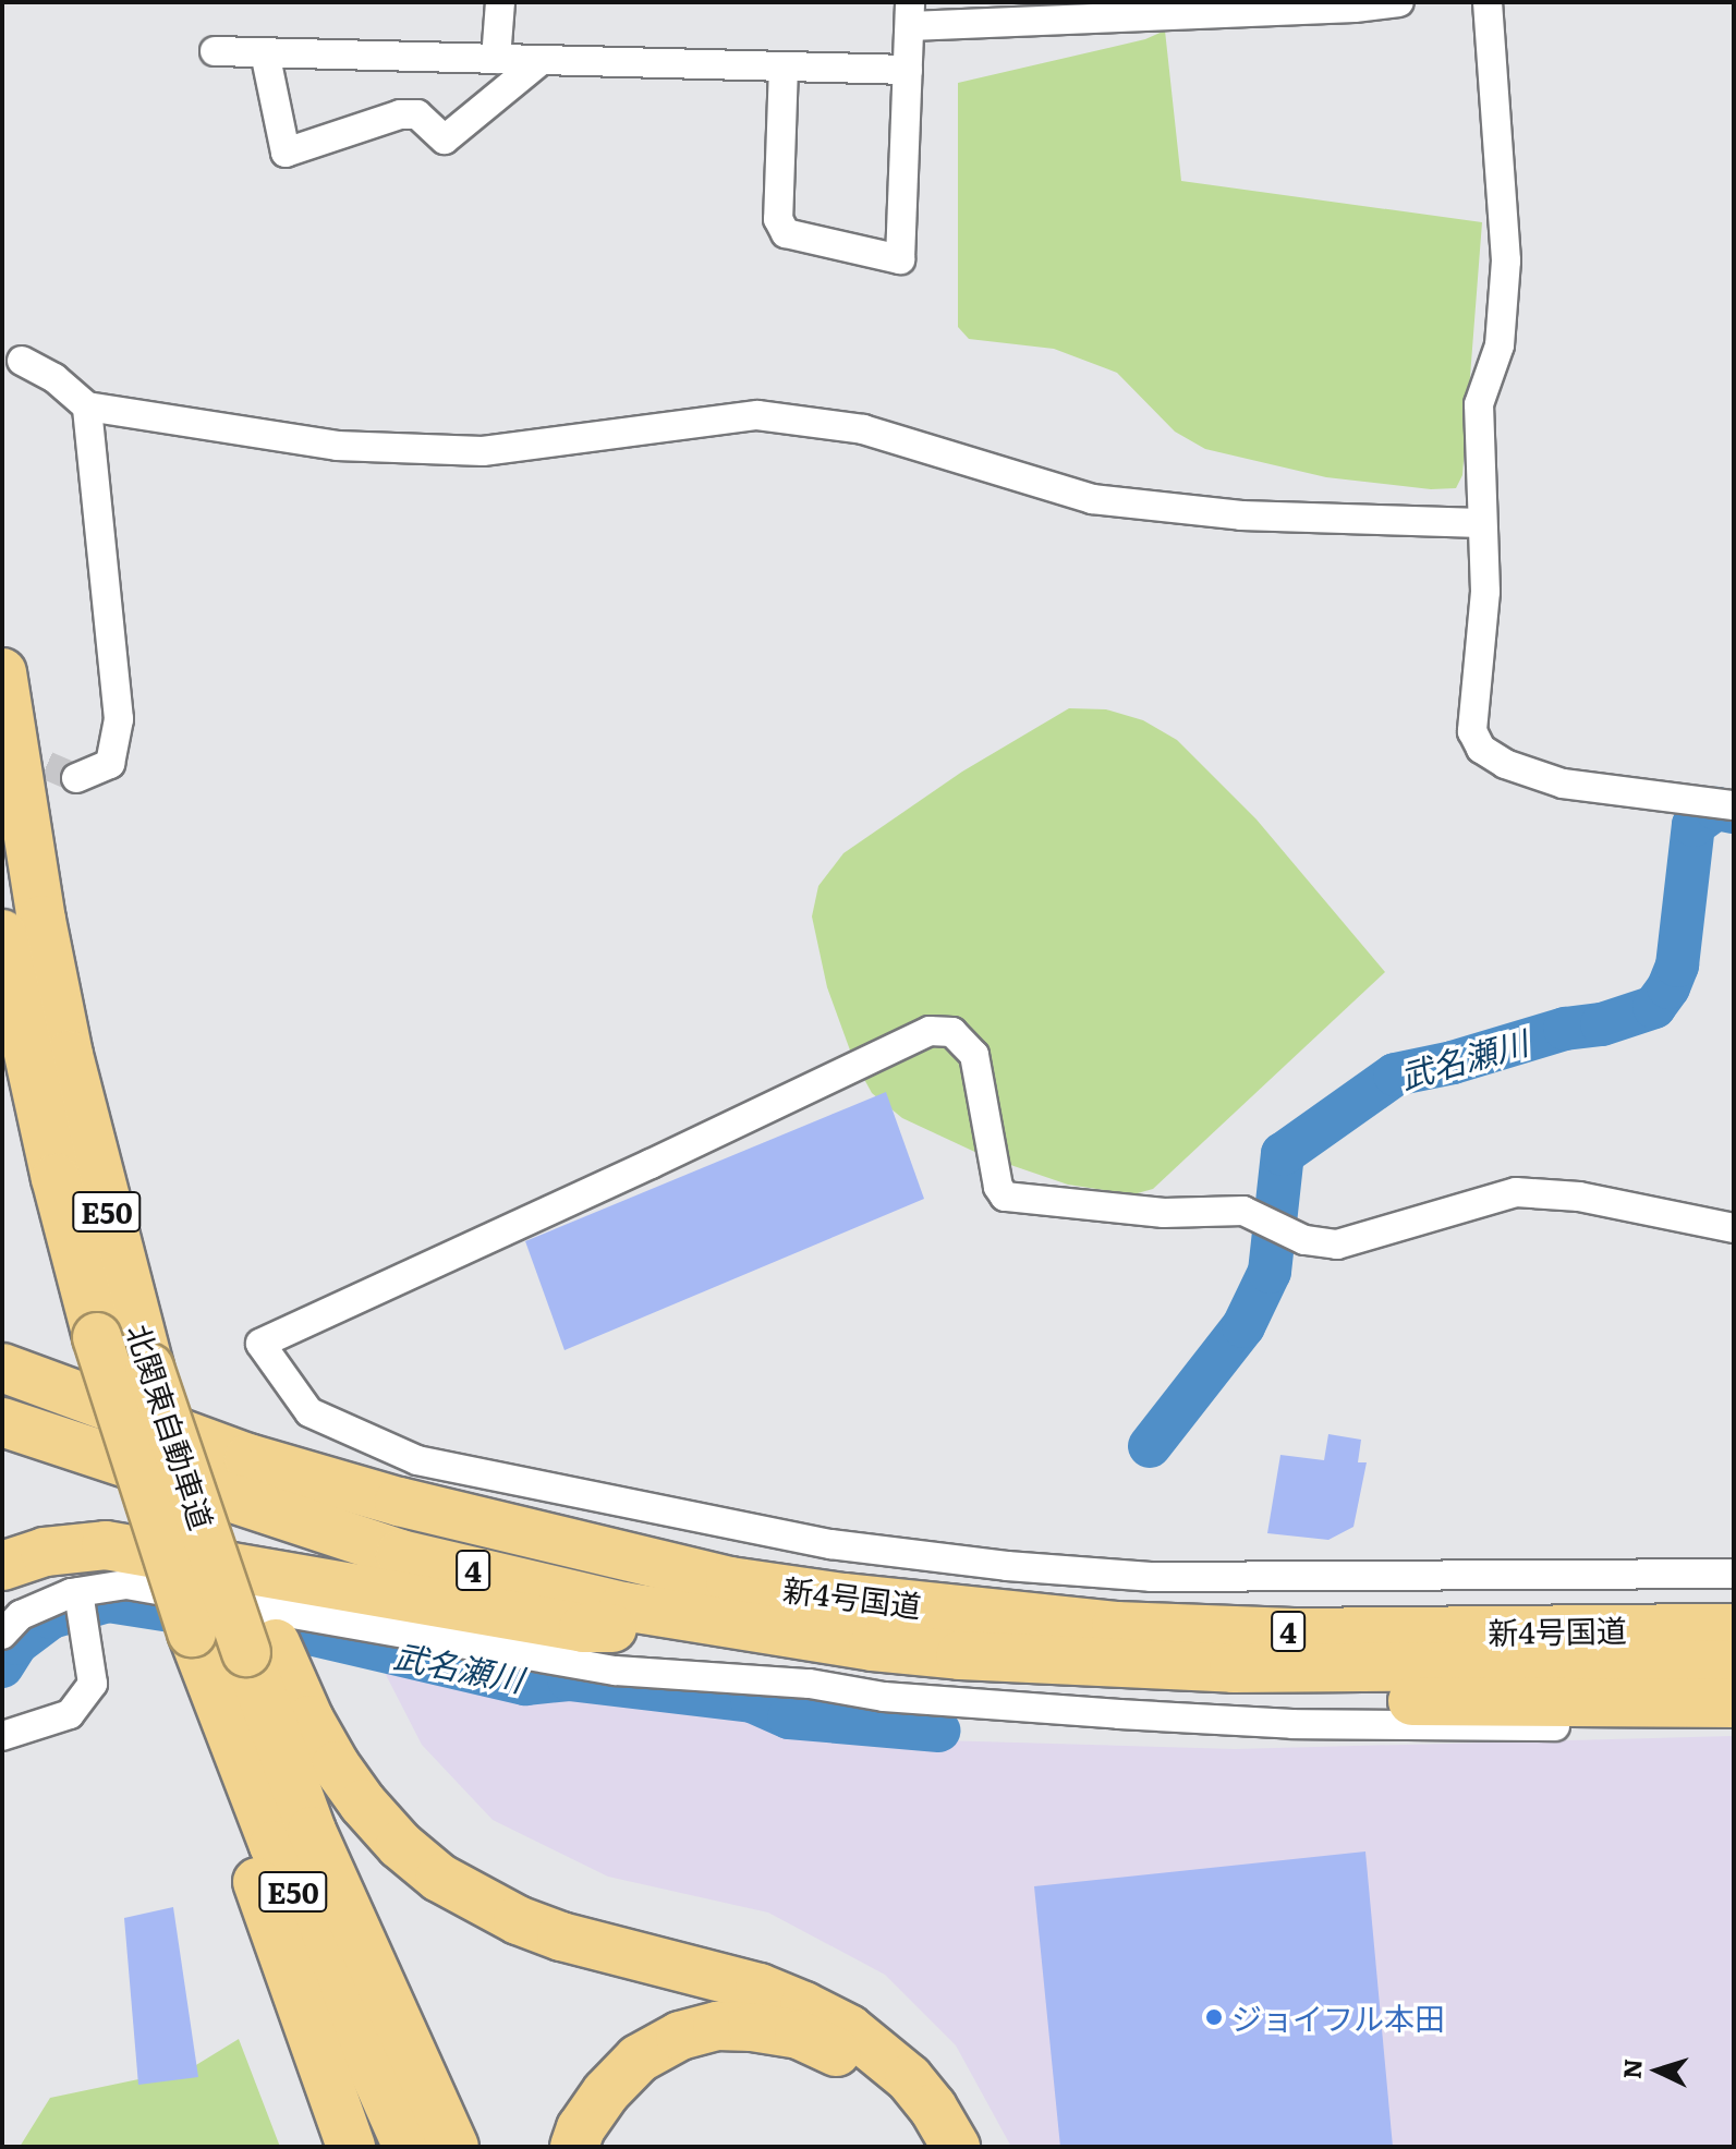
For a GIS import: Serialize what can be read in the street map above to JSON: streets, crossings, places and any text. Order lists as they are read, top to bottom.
{
  "streets": {
    "highway": [
      "E50",
      "北関東自動車道",
      "4",
      "新4号国道"
    ]
  },
  "water": ["武名瀬川"],
  "places": ["ジョイフル本田"],
  "north": "left"
}
